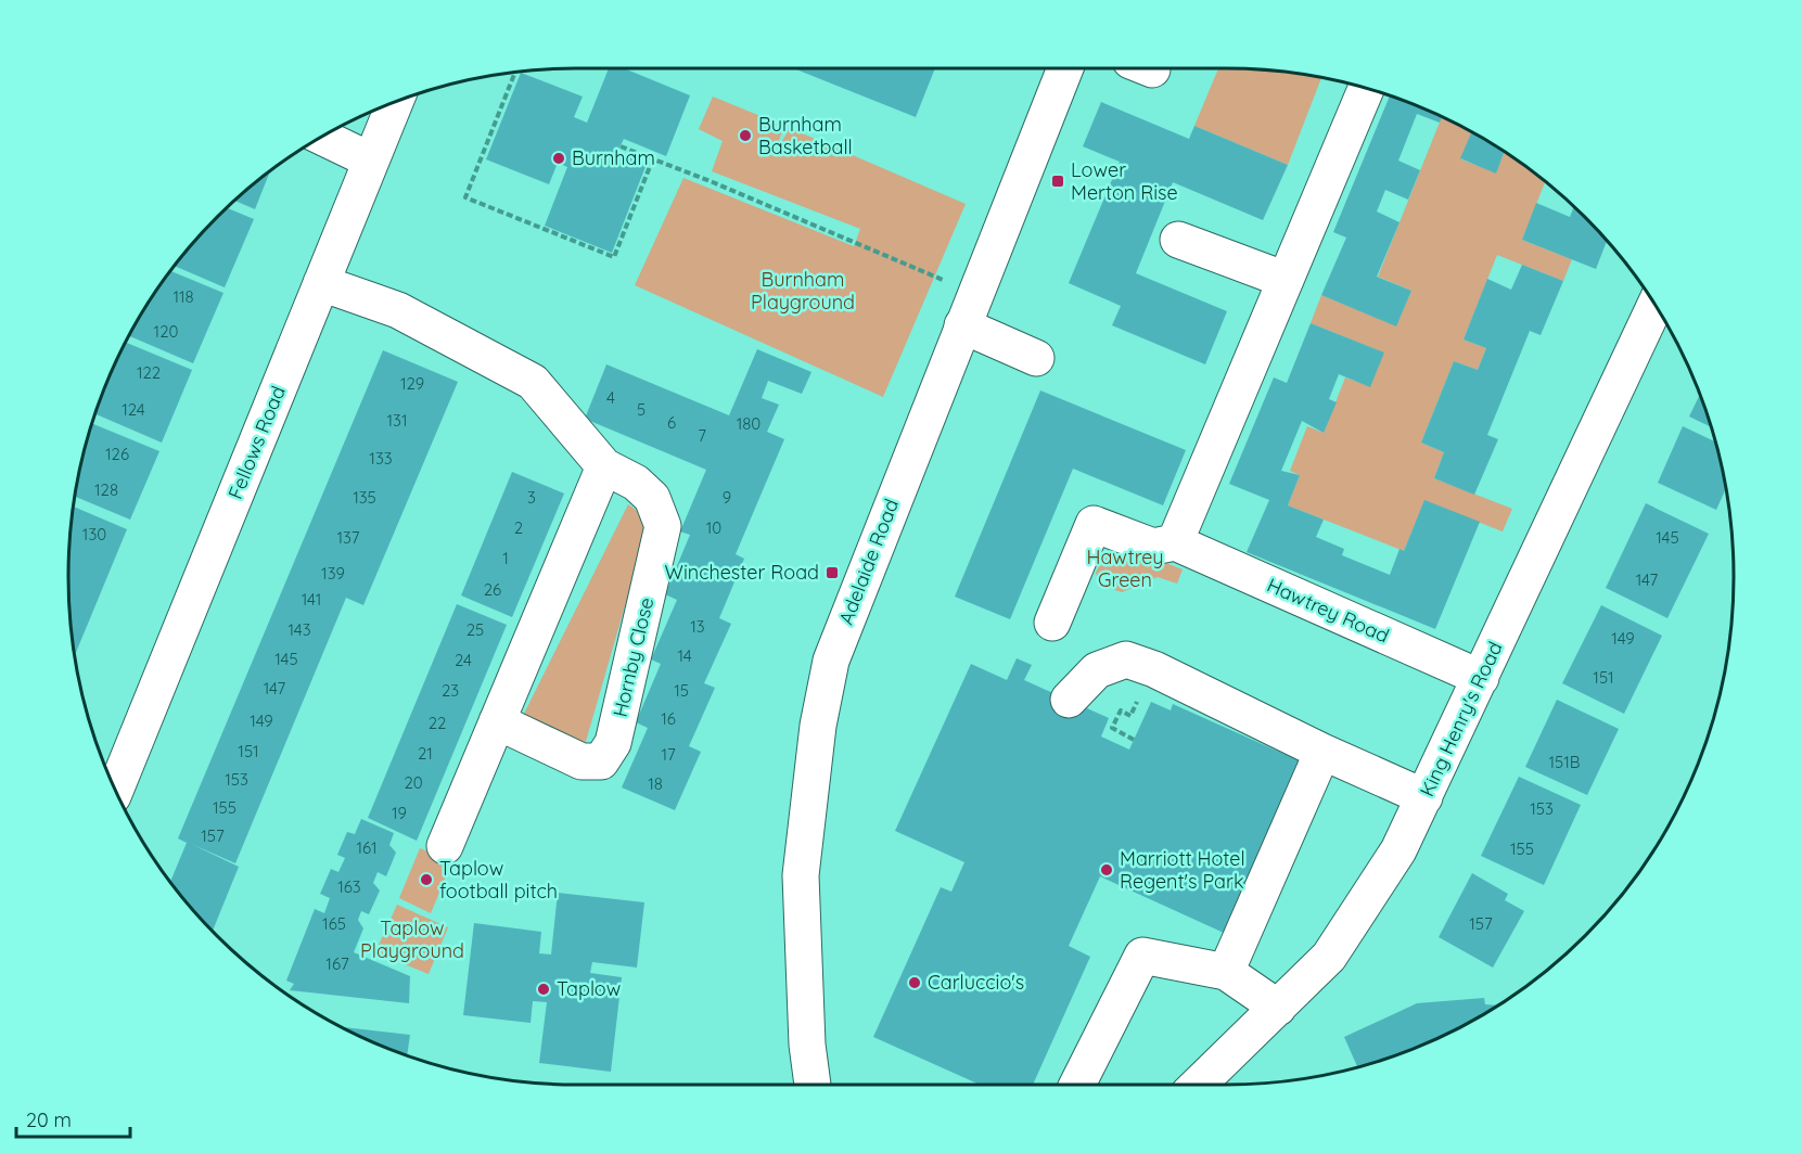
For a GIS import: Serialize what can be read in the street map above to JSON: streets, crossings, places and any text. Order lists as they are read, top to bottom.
{
  "streets": {
    "street": [
      "Fellows Road",
      "Adelaide Road",
      "Hawtrey Road",
      "Hornby Close",
      "King Henry's Road"
    ]
  },
  "crossings": [
    ["Fellows Road", "Hornby Close"],
    ["Hawtrey Road", "King Henry's Road"]
  ],
  "parks": ["Burnham Playground", "Hawtrey Green", "Taplow Playground"],
  "places": {
    "other": [
      "Burnham Basketball",
      "Burnham",
      "Marriott Hotel Regent's Park",
      "Taplow football pitch",
      "Carluccio's",
      "Taplow"
    ],
    "transit": ["Lower Merton Rise", "Winchester Road"]
  },
  "house_numbers": [
    "118",
    "120",
    "122",
    "129",
    "4",
    "124",
    "5",
    "131",
    "6",
    "180",
    "7",
    "126",
    "133",
    "128",
    "135",
    "3",
    "9",
    "2",
    "10",
    "130",
    "137",
    "145",
    "1",
    "139",
    "147",
    "26",
    "141",
    "13",
    "143",
    "25",
    "149",
    "14",
    "145",
    "24",
    "151",
    "147",
    "23",
    "15",
    "16",
    "149",
    "22",
    "151",
    "21",
    "17",
    "151B",
    "153",
    "20",
    "18",
    "155",
    "153",
    "19",
    "157",
    "161",
    "155",
    "163",
    "165",
    "157",
    "167"
  ],
  "scale_bar": "20 m"
}
